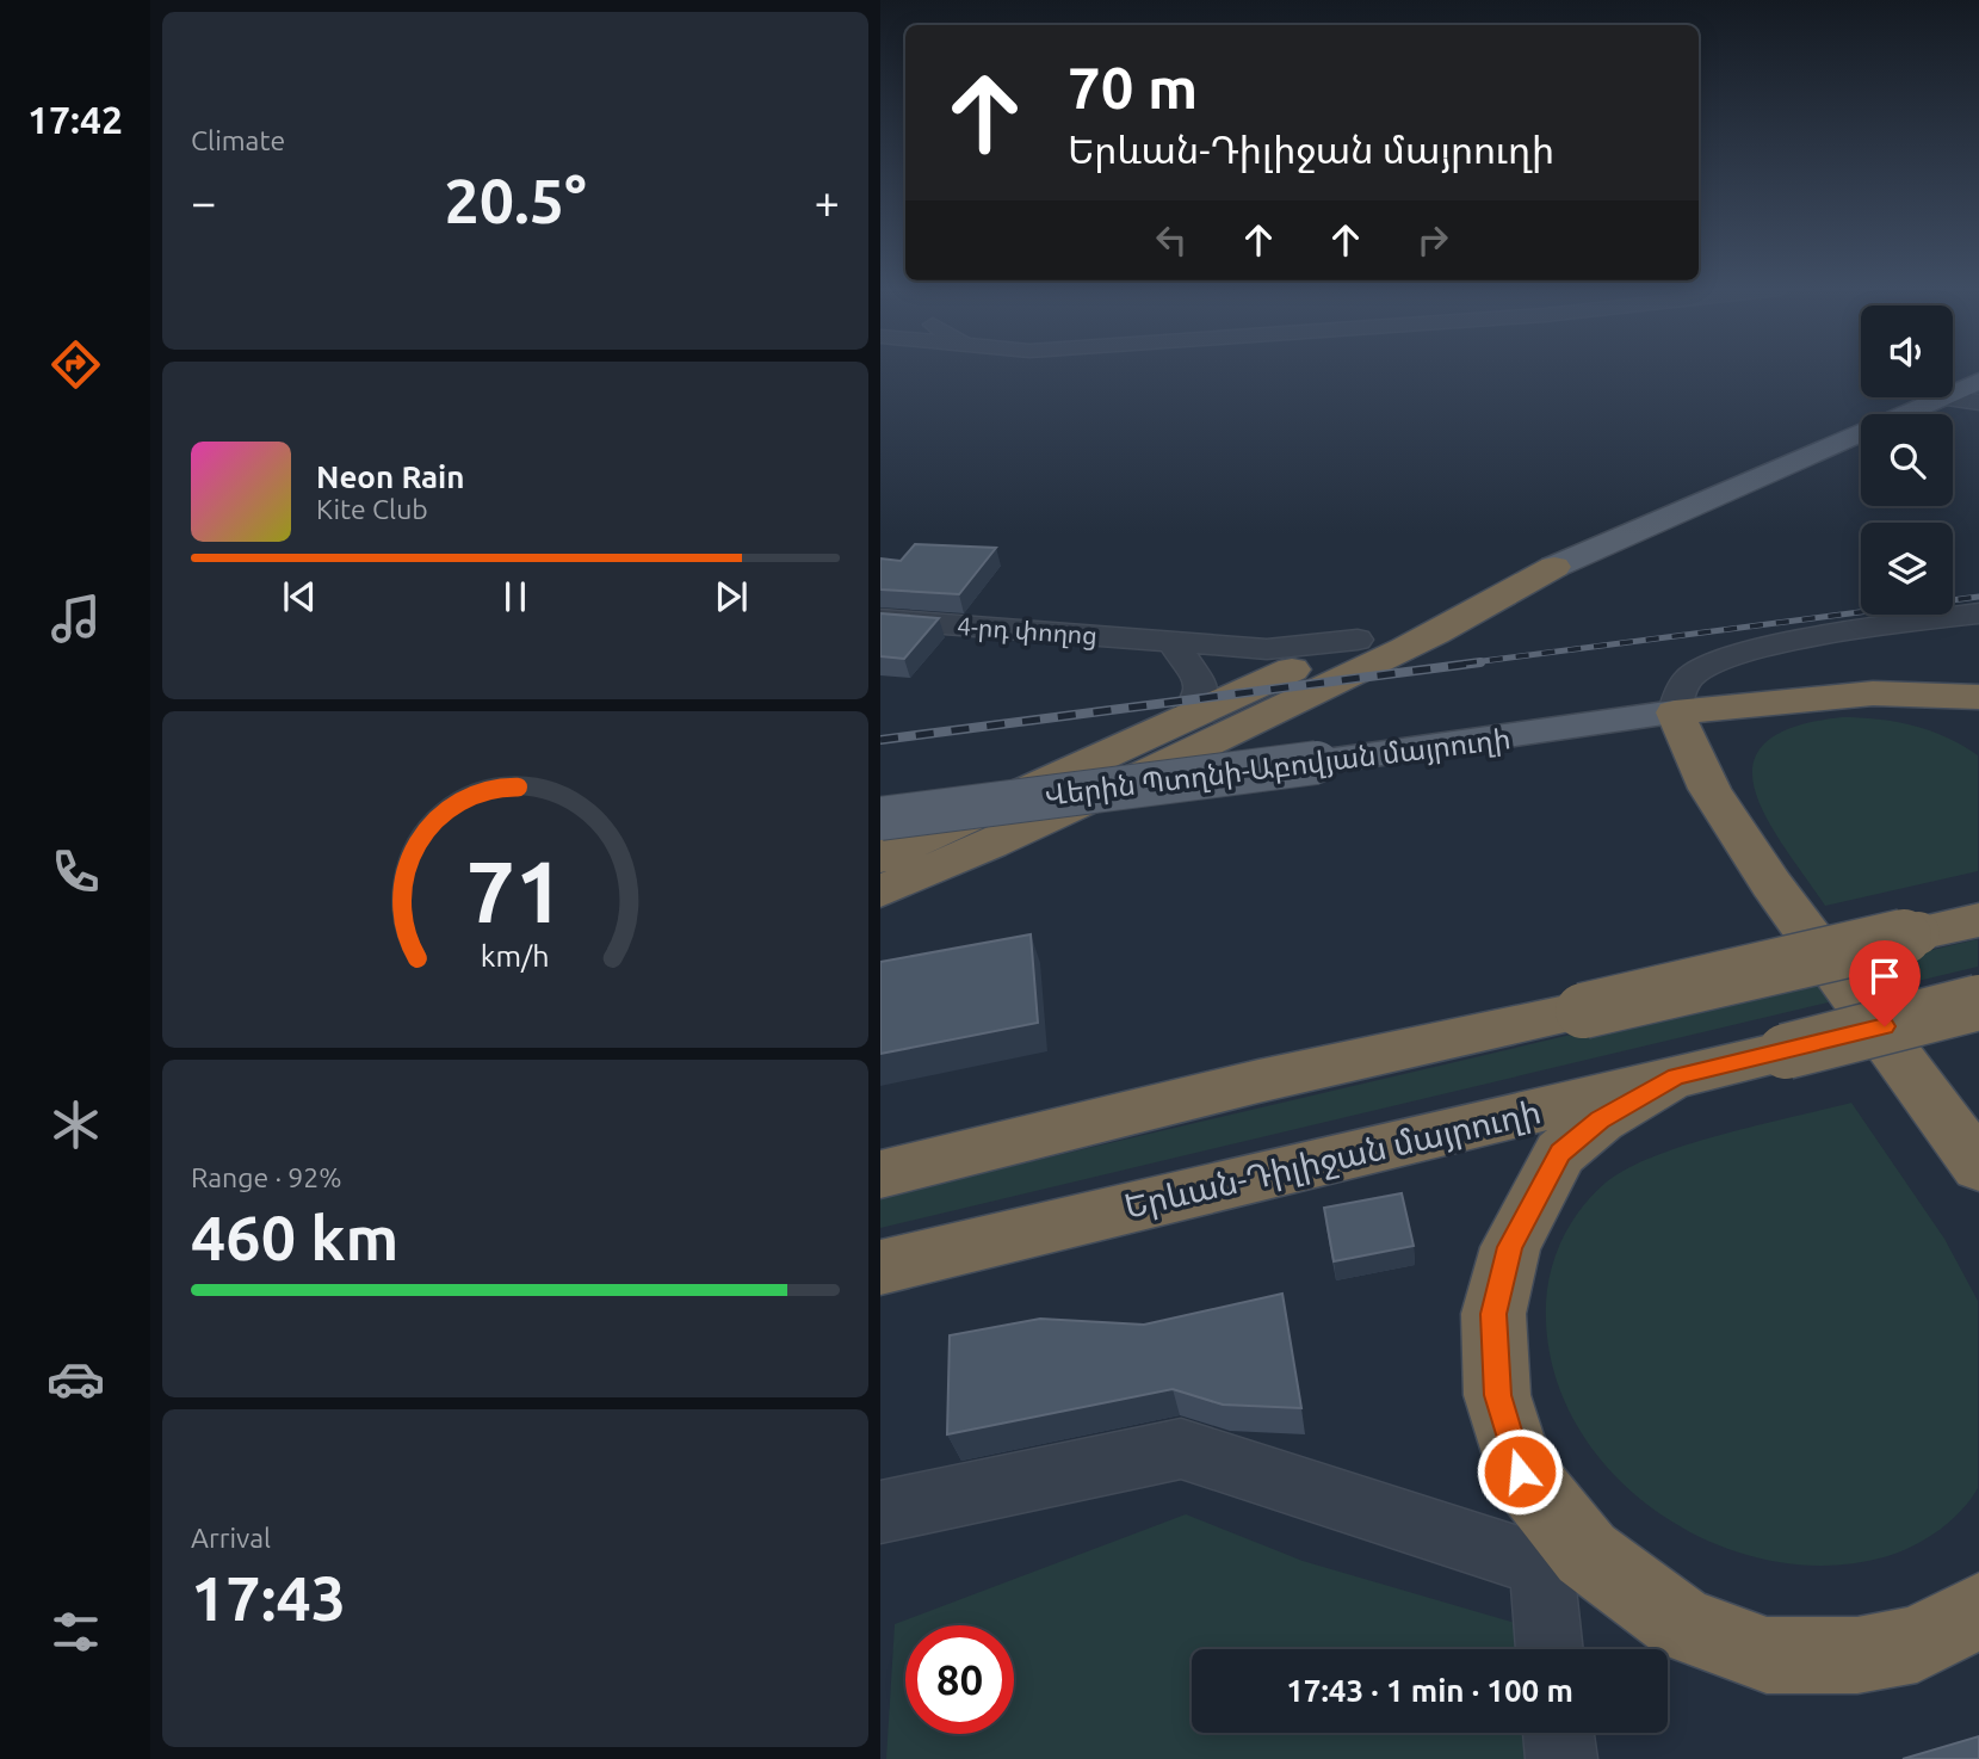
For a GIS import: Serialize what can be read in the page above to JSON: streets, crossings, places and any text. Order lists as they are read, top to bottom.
{
  "streets": {
    "highway": ["Երևան-Դիլիջան մայրուղի"],
    "main road": ["Վերին Պտղնի-Աբովյան մայրուղի"],
    "street": ["4-րդ փողոց"]
  },
  "page": {
    "tabs": "17:42",
    "tile": [
      "Climate",
      ["Range · 92%", "460 km"],
      ["Arrival", "17:43"]
    ],
    "turn": ["70 m", "Երևան-Դիլիջան մայրուղի"],
    "heat": ["−", "20.5°", "+"],
    "song": ["Neon Rain", "Kite Club"],
    "limit": "80",
    "trip": "17:43 · 1 min · 100 m",
    "gauge": ["71", "km/h"]
  }
}
